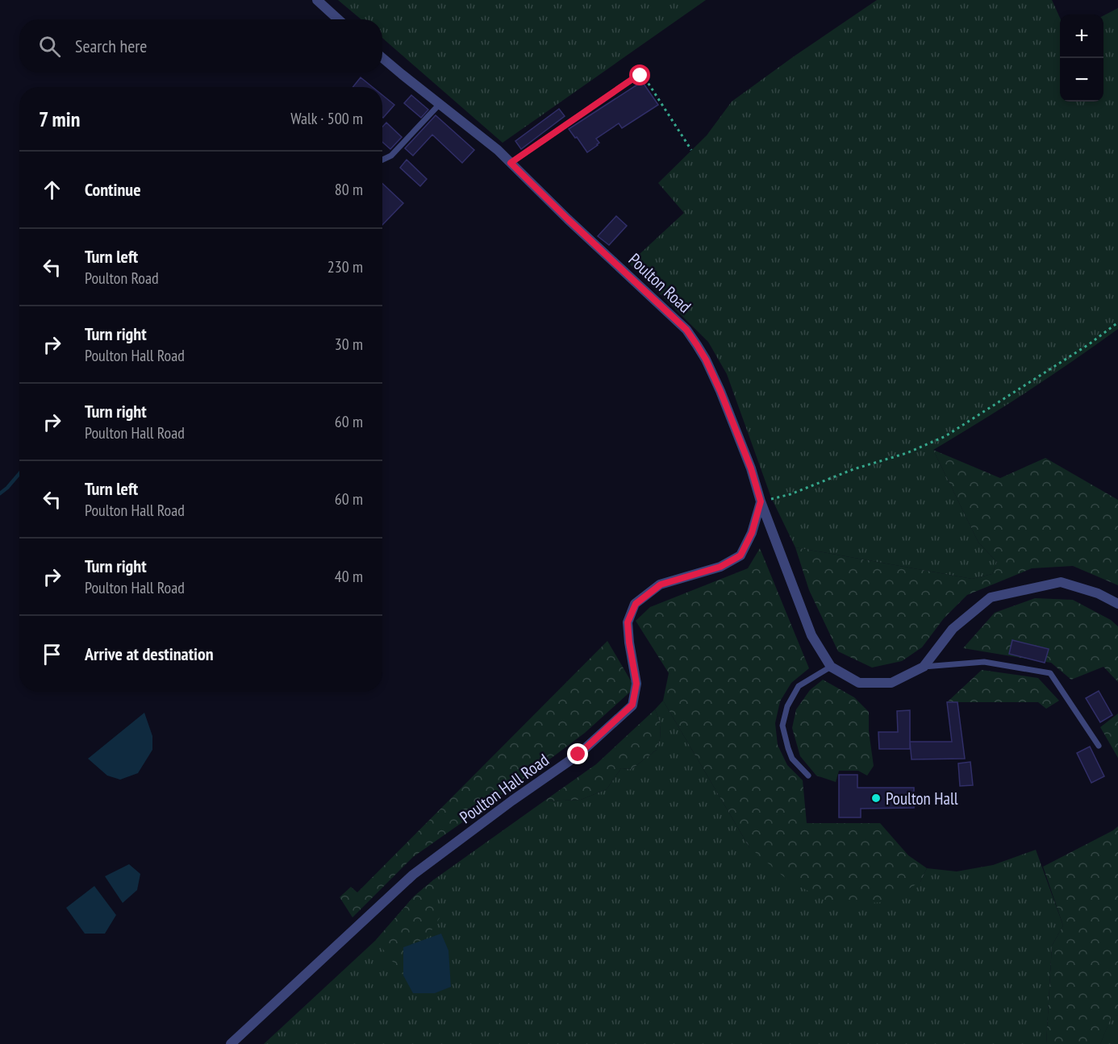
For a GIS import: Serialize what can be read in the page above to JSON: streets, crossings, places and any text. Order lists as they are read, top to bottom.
{
  "streets": {
    "street": ["Poulton Road", "Poulton Hall Road"]
  },
  "crossings": [
    ["Poulton Road", "Poulton Hall Road"]
  ],
  "places": ["Poulton Hall"],
  "page": {
    "map_buttons": ["+", "−"],
    "search": "Search here",
    "heading": ["7 min", "Walk · 500 m"],
    "list": [
      ["Continue", "80 m"],
      ["Turn left", "Poulton Road", "230 m"],
      ["Turn right", "Poulton Hall Road", "30 m"],
      ["Turn right", "Poulton Hall Road", "60 m"],
      ["Turn left", "Poulton Hall Road", "60 m"],
      ["Turn right", "Poulton Hall Road", "40 m"],
      "Arrive at destination"
    ]
  }
}
